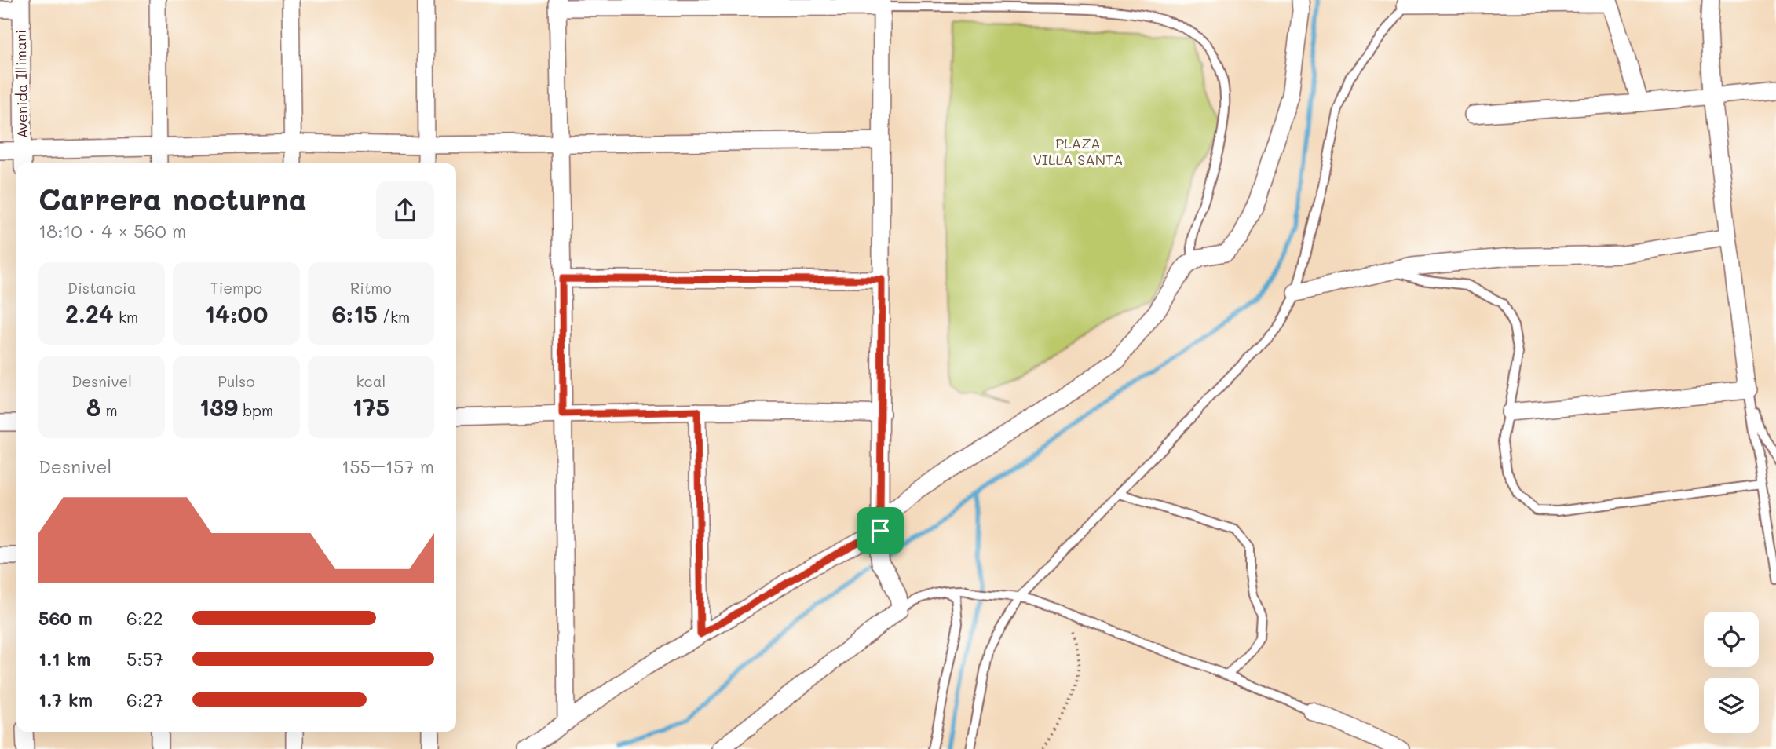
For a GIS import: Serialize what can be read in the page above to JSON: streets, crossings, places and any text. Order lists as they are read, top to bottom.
{
  "streets": {
    "street": ["Avenida Illimani"]
  },
  "parks": ["PLAZA VILLA SANTA"],
  "page": {
    "heading": ["Carrera nocturna", "18:10 · 4 × 560 m"],
    "stats": [
      ["Distancia", "2.24 km"],
      ["Tiempo", "14:00"],
      ["Ritmo", "6:15 /km"],
      ["Desnivel", "8 m"],
      ["Pulso", "139 bpm"],
      ["kcal", "175"]
    ],
    "chart": ["Desnivel", "155–157 m"],
    "list": [
      {
        "name": "560 m",
        "note": "6:22"
      },
      {
        "name": "1.1 km",
        "note": "5:57"
      },
      {
        "name": "1.7 km",
        "note": "6:27"
      }
    ]
  }
}
